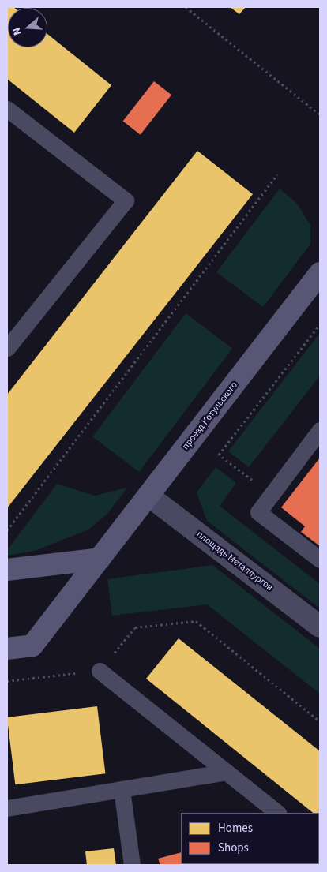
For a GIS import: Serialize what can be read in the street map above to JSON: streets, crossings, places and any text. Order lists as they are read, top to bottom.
{
  "streets": {
    "street": ["проезд Котульского", "площадь Металлургов"]
  },
  "crossings": [
    ["проезд Котульского", "площадь Металлургов"]
  ],
  "legend": ["Homes", "Shops"],
  "north": "left"
}
